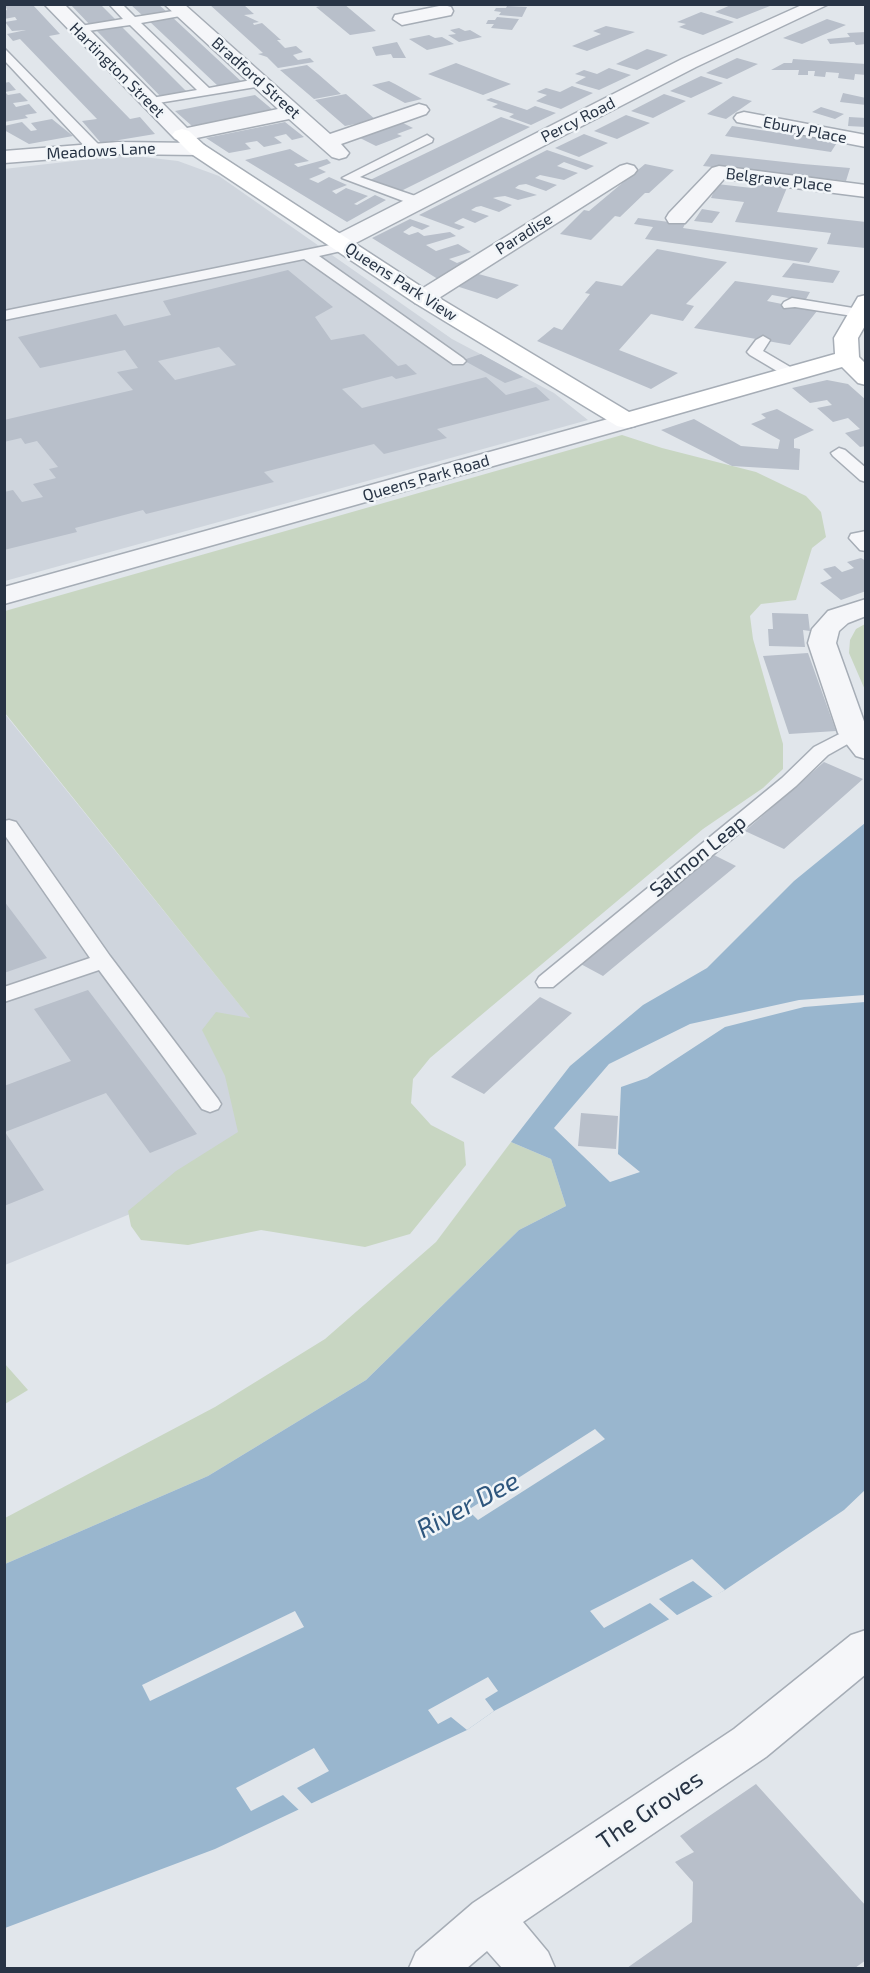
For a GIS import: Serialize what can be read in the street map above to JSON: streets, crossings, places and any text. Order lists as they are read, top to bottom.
{
  "streets": {
    "street": [
      "Hartington Street",
      "Bradford Street",
      "Percy Road",
      "Ebury Place",
      "Meadows Lane",
      "Belgrave Place",
      "Paradise",
      "Queens Park View",
      "Queens Park Road",
      "The Groves"
    ],
    "lane": ["Salmon Leap"]
  },
  "crossings": [
    ["Hartington Street", "Meadows Lane"],
    ["Hartington Street", "Queens Park View"],
    ["Bradford Street", "Meadows Lane"],
    ["Percy Road", "Queens Park View"],
    ["Meadows Lane", "Queens Park View"],
    ["Paradise", "Queens Park View"],
    ["Queens Park View", "Queens Park Road"]
  ],
  "water": ["River Dee"]
}
